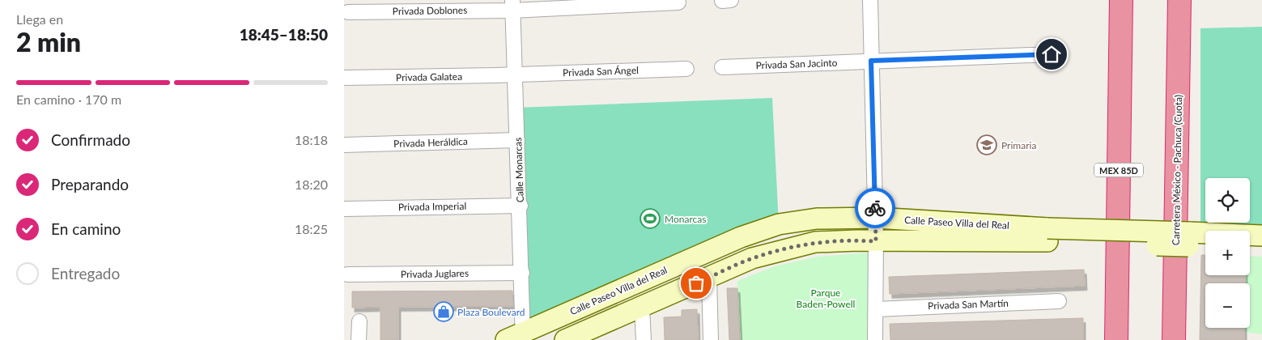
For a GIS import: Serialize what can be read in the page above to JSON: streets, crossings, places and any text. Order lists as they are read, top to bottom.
{
  "streets": {
    "highway": ["MEX 85D", "Carretera México - Pachuca (Cuota)"],
    "street": [
      "Privada Doblones",
      "Privada San Jacinto",
      "Privada San Ángel",
      "Privada Galatea",
      "Privada Heráldica",
      "Calle Monarcas",
      "Privada Imperial",
      "Calle Paseo Villa del Real",
      "Privada Juglares",
      "Privada San Martín"
    ]
  },
  "crossings": [
    ["Privada Doblones", "Calle Monarcas"],
    ["Privada San Ángel", "Privada Galatea"],
    ["Privada San Ángel", "Calle Monarcas"],
    ["Privada Galatea", "Calle Monarcas"],
    ["Privada Heráldica", "Calle Monarcas"],
    ["Calle Monarcas", "Privada Imperial"],
    ["Calle Monarcas", "Calle Paseo Villa del Real"],
    ["Calle Monarcas", "Privada Juglares"]
  ],
  "parks": ["Parque Baden-Powell"],
  "places": {
    "school or university": ["Primaria"],
    "sports": ["Monarcas"],
    "shop": ["Plaza Boulevard"]
  },
  "page": {
    "heading": ["2 min", "Llega en", "18:45–18:50"],
    "bar": "En camino · 170 m",
    "list": [
      ["Confirmado", "18:18"],
      ["Preparando", "18:20"],
      ["En camino", "18:25"],
      "Entregado"
    ],
    "map_buttons": ["+", "−"]
  }
}
